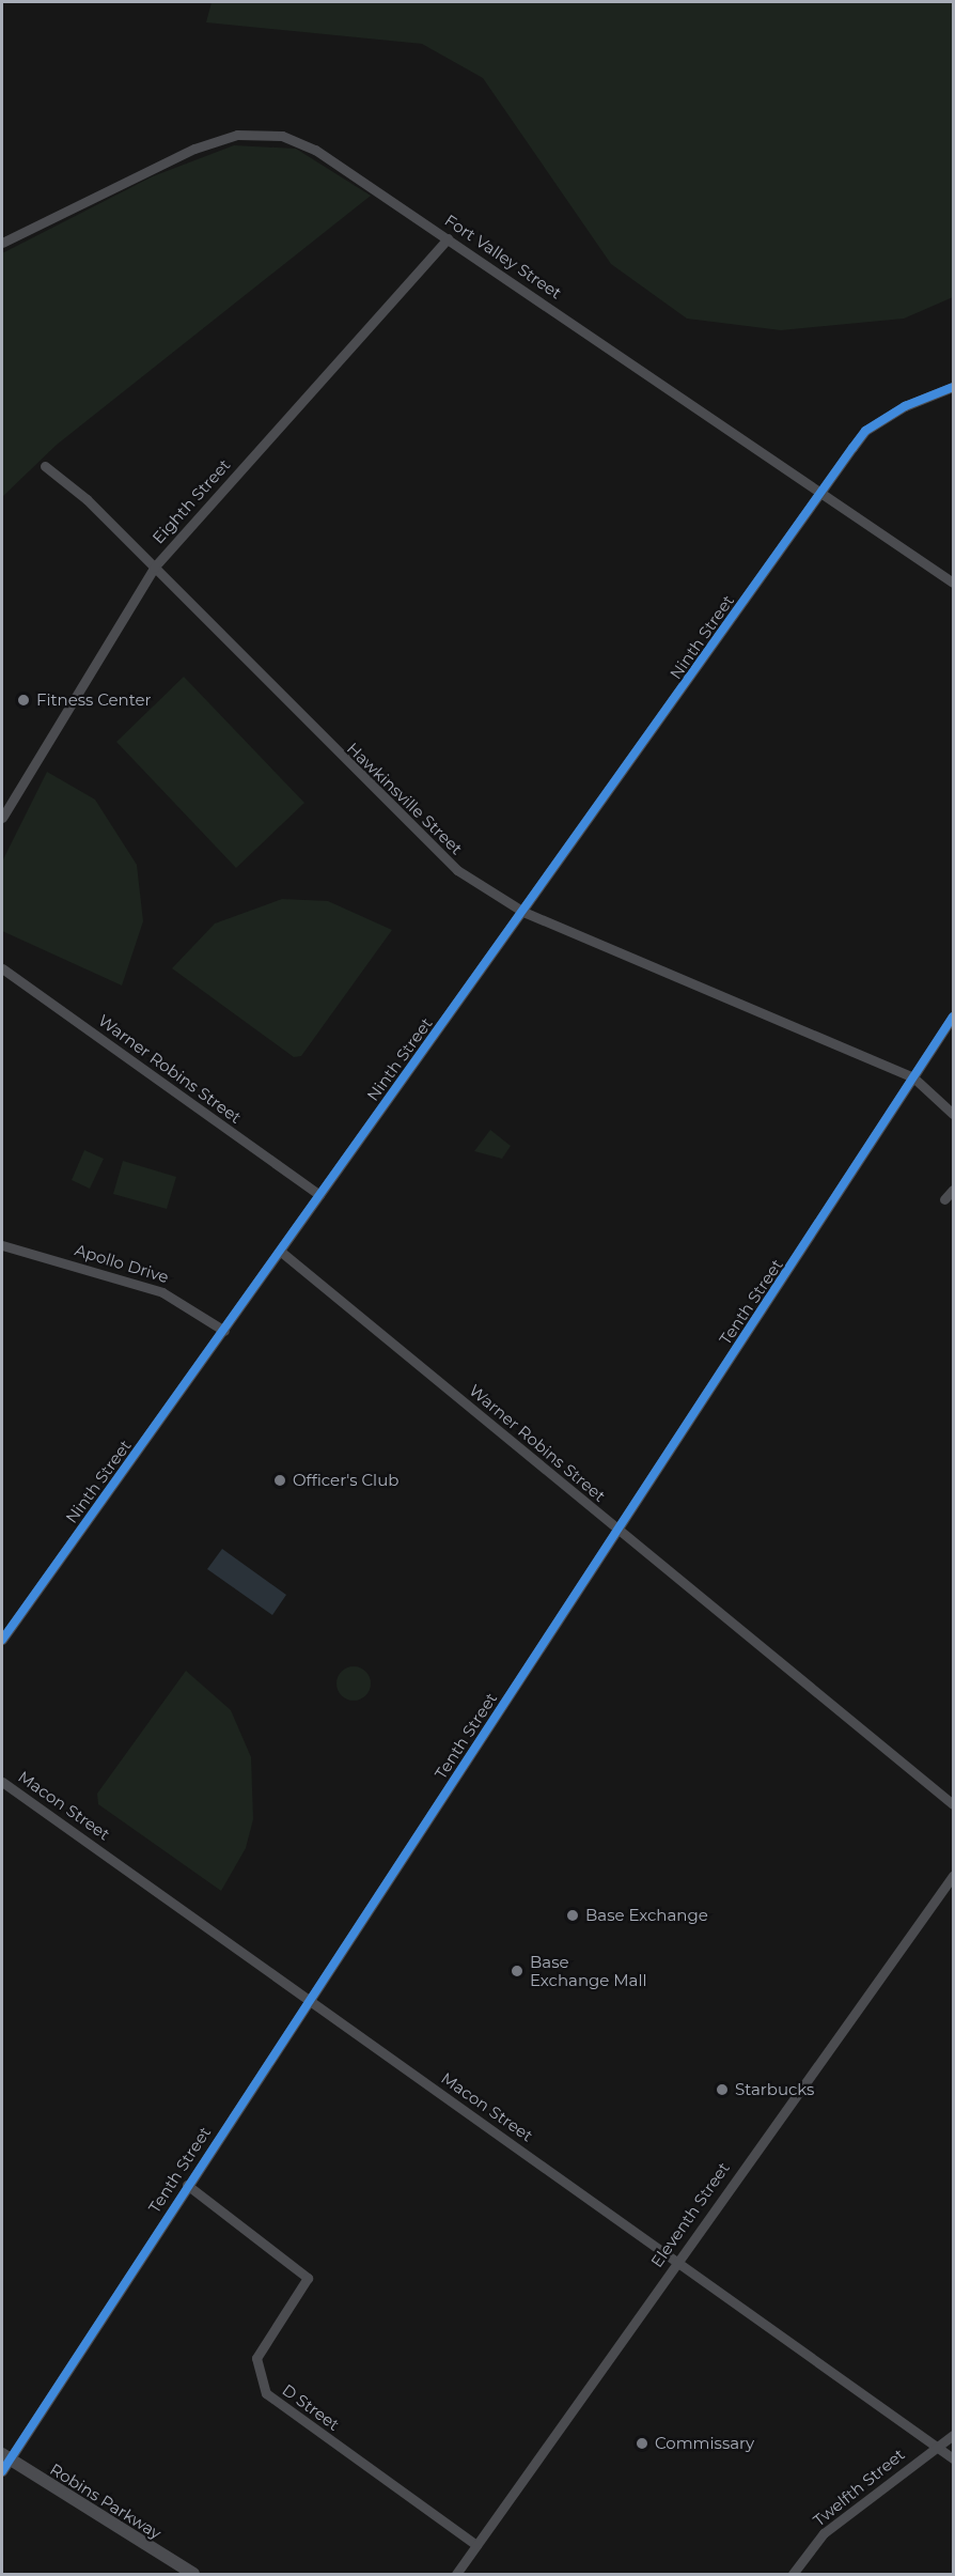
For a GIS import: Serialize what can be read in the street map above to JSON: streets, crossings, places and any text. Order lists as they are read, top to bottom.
{
  "streets": {
    "street": [
      "Fort Valley Street",
      "Eighth Street",
      "Ninth Street",
      "Hawkinsville Street",
      "Warner Robins Street",
      "Apollo Drive",
      "Tenth Street",
      "Macon Street",
      "Eleventh Street",
      "D Street",
      "Twelfth Street",
      "Robins Parkway"
    ]
  },
  "crossings": [
    ["Fort Valley Street", "Eighth Street"],
    ["Fort Valley Street", "Ninth Street"],
    ["Eighth Street", "Hawkinsville Street"],
    ["Ninth Street", "Hawkinsville Street"],
    ["Ninth Street", "Warner Robins Street"],
    ["Ninth Street", "Apollo Drive"],
    ["Hawkinsville Street", "Tenth Street"],
    ["Warner Robins Street", "Tenth Street"],
    ["Tenth Street", "Macon Street"],
    ["Tenth Street", "D Street"],
    ["Tenth Street", "Robins Parkway"],
    ["Macon Street", "Eleventh Street"],
    ["Macon Street", "Twelfth Street"],
    ["Eleventh Street", "D Street"]
  ],
  "places": [
    "Fitness Center",
    "Officer's Club",
    "Base Exchange",
    "Base Exchange Mall",
    "Starbucks",
    "Commissary"
  ]
}
